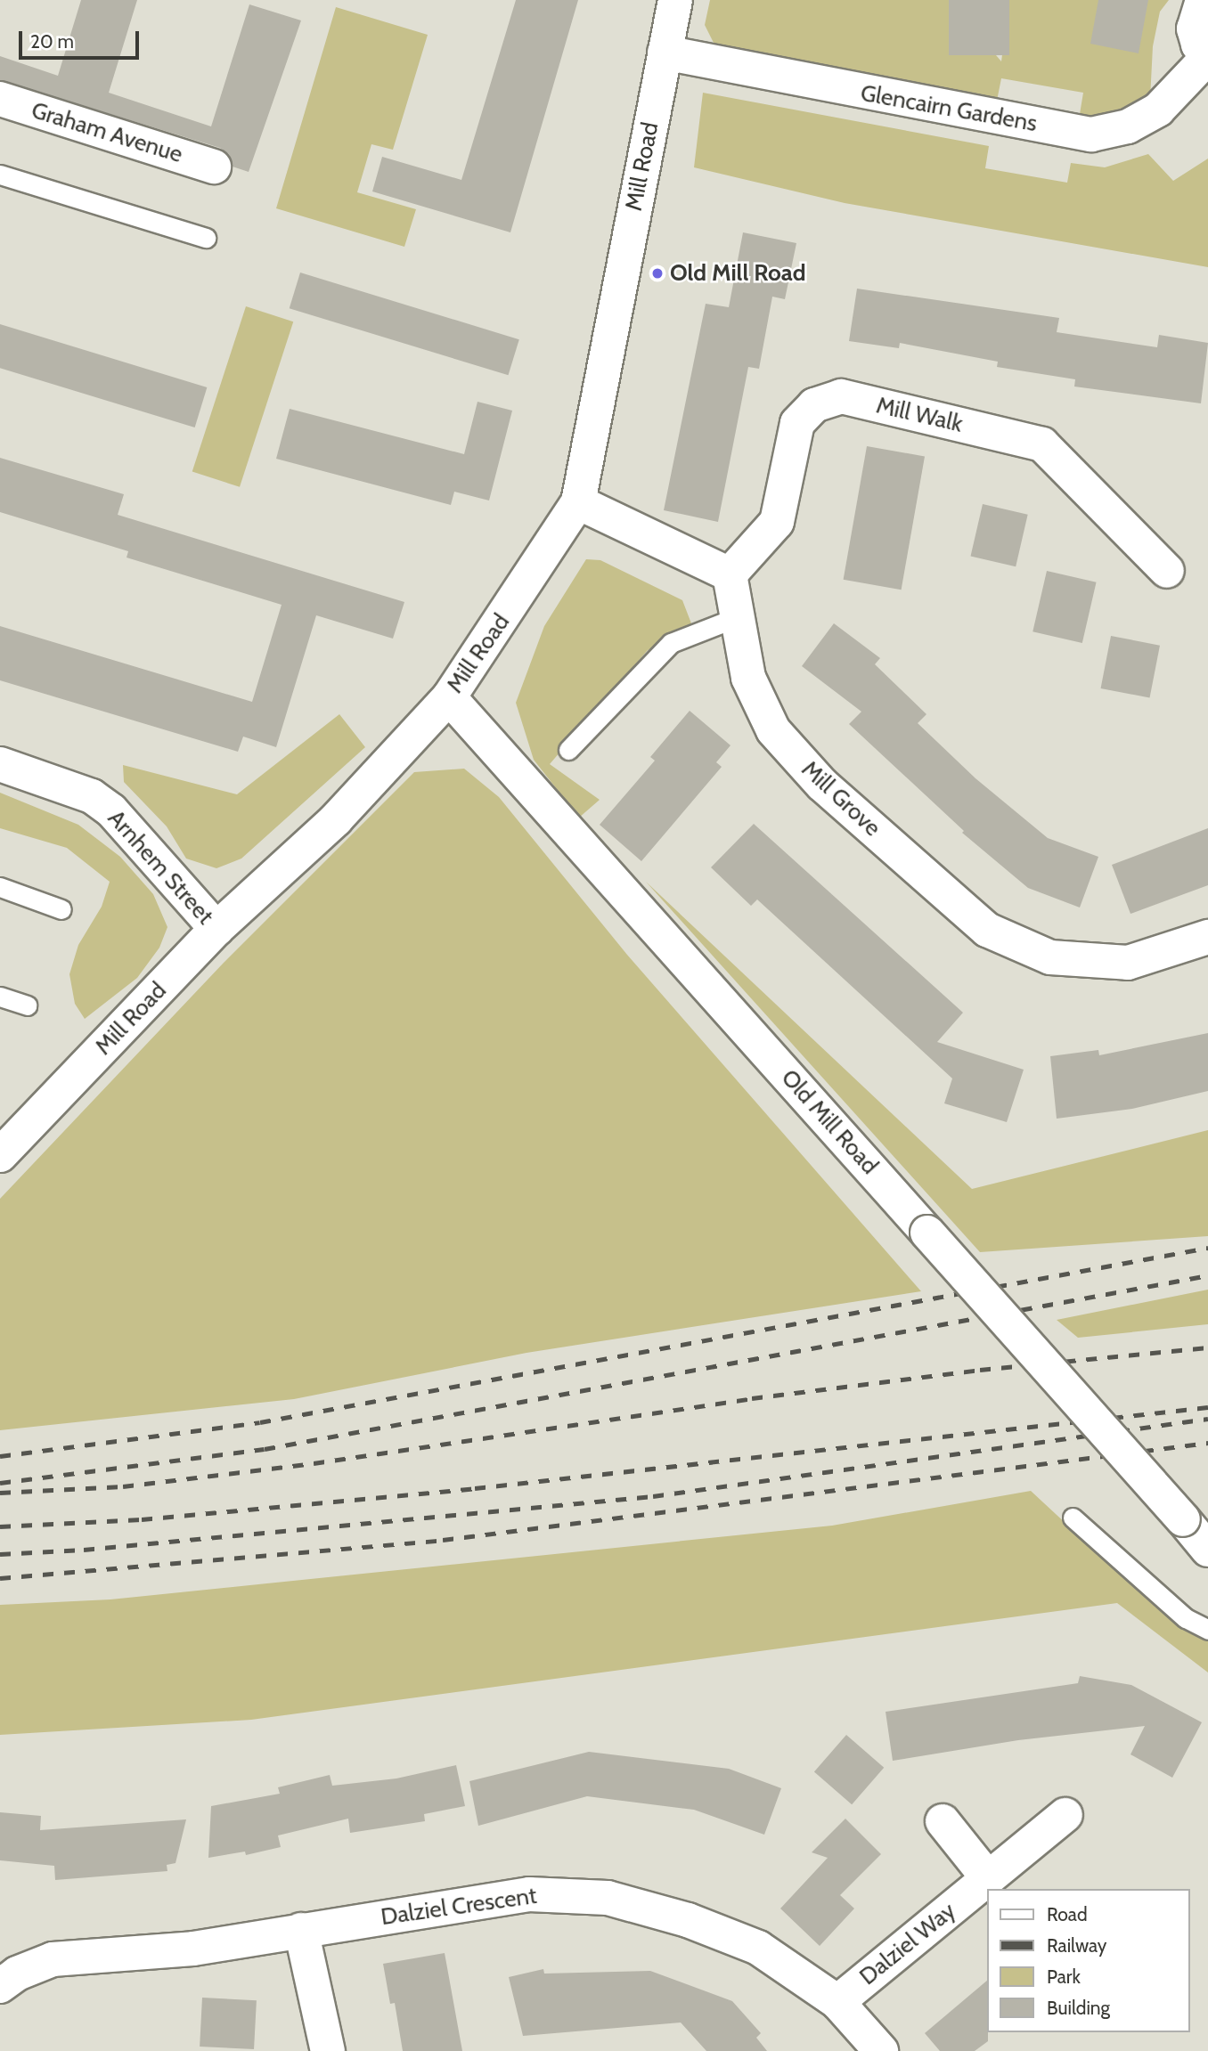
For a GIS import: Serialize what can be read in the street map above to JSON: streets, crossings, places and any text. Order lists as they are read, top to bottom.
{
  "streets": {
    "street": [
      "Glencairn Gardens",
      "Graham Avenue",
      "Mill Road",
      "Mill Walk",
      "Mill Grove",
      "Arnhem Street",
      "Old Mill Road",
      "Dalziel Crescent",
      "Dalziel Way"
    ]
  },
  "crossings": [
    ["Glencairn Gardens", "Mill Road"],
    ["Mill Road", "Arnhem Street"],
    ["Mill Road", "Old Mill Road"],
    ["Mill Walk", "Mill Grove"],
    ["Dalziel Crescent", "Dalziel Way"]
  ],
  "places": ["Old Mill Road"],
  "legend": [
    "Road",
    "Railway",
    "Park",
    "Building"
  ],
  "scale_bar": "20 m"
}
